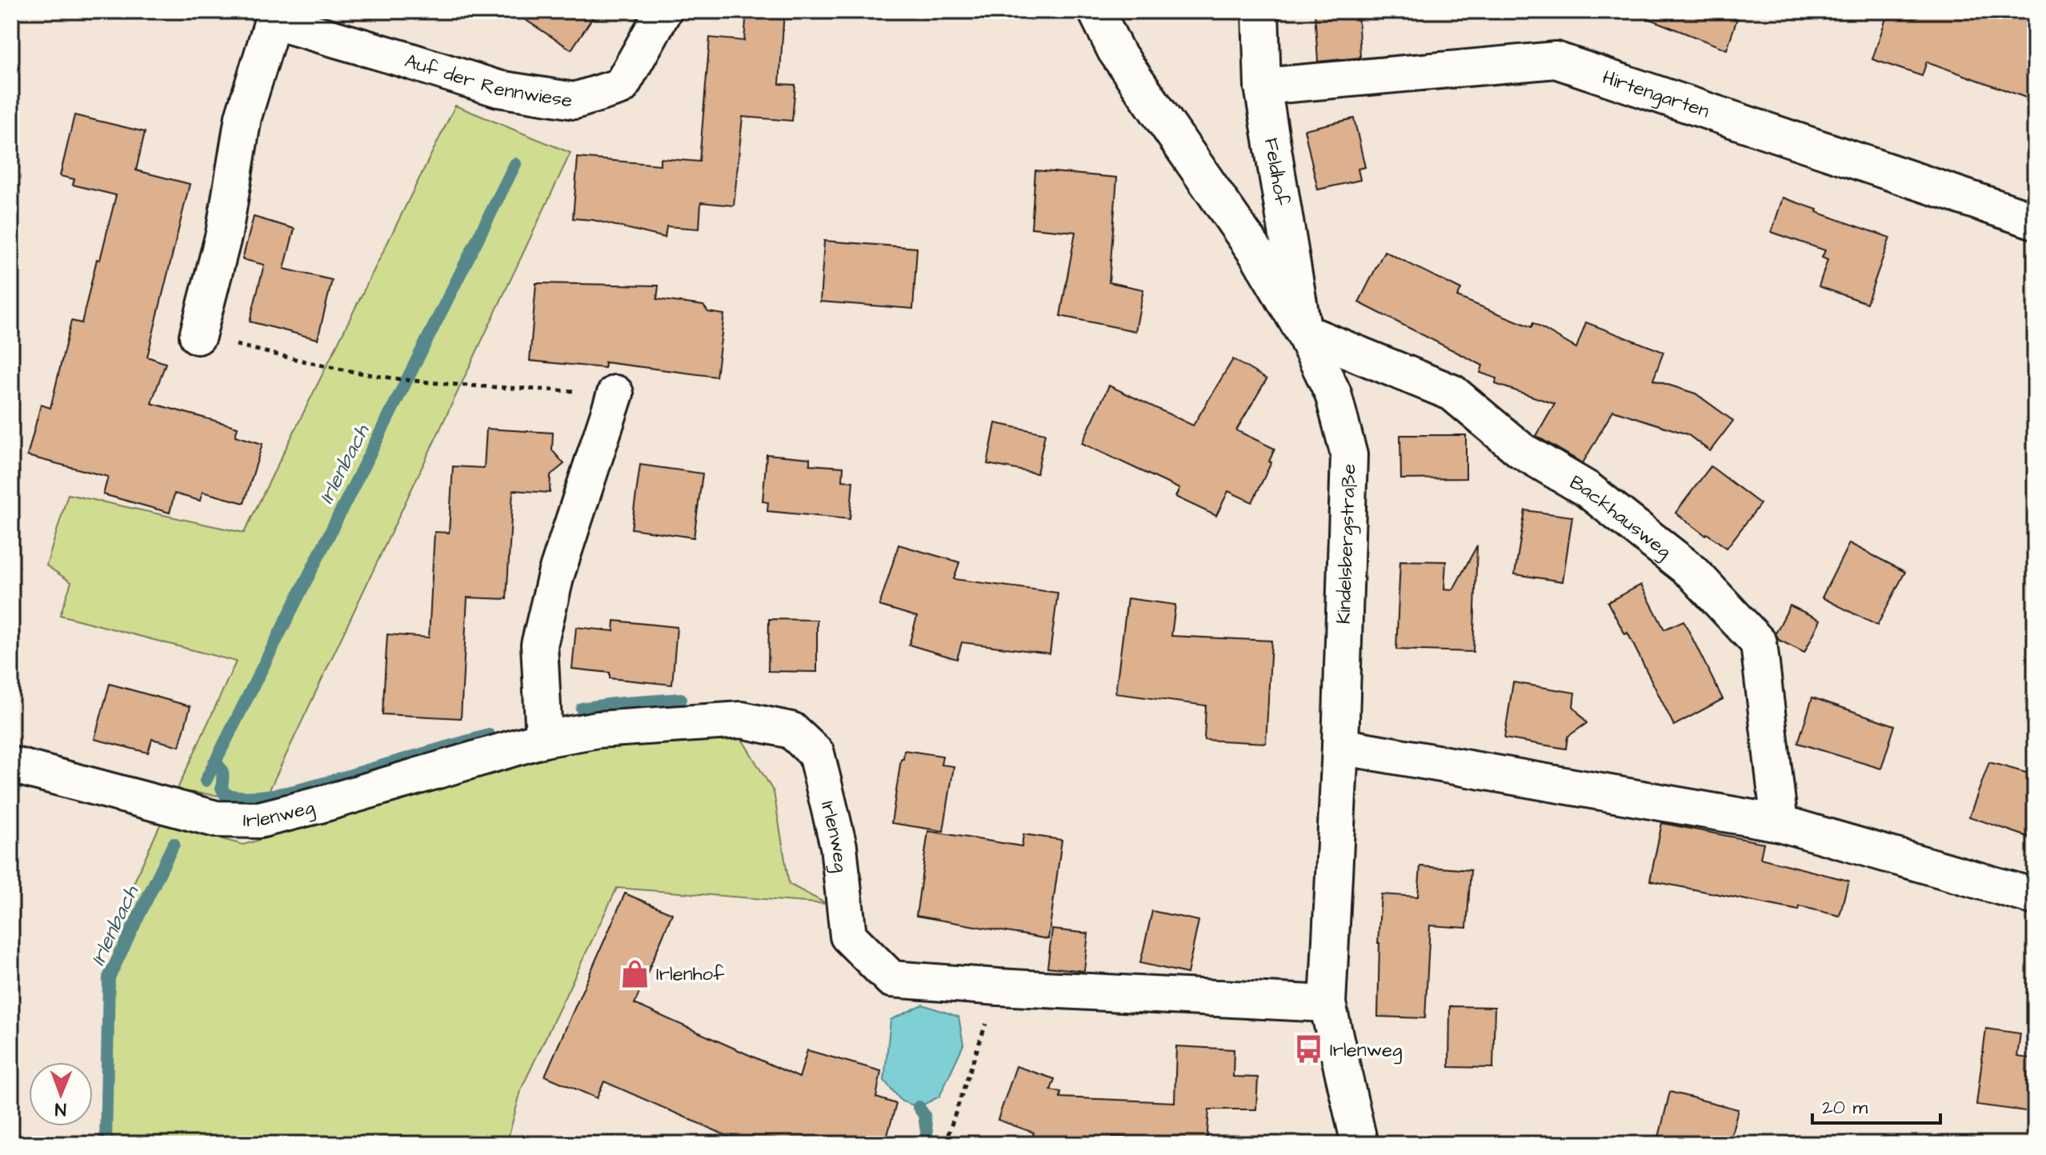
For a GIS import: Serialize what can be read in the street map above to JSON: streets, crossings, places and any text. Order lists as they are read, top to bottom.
{
  "streets": {
    "street": [
      "Auf der Rennwiese",
      "Hirtengarten",
      "Feldhof",
      "Backhausweg",
      "Kindelsbergstraße",
      "Irlenweg"
    ]
  },
  "crossings": [
    ["Hirtengarten", "Feldhof"],
    ["Feldhof", "Backhausweg"],
    ["Feldhof", "Kindelsbergstraße"],
    ["Backhausweg", "Kindelsbergstraße"],
    ["Kindelsbergstraße", "Irlenweg"]
  ],
  "water": ["Irlenbach"],
  "places": {
    "shop": ["Irlenhof"],
    "bus stop": ["Irlenweg"]
  },
  "scale_bar": "20 m",
  "north": "bottom"
}
